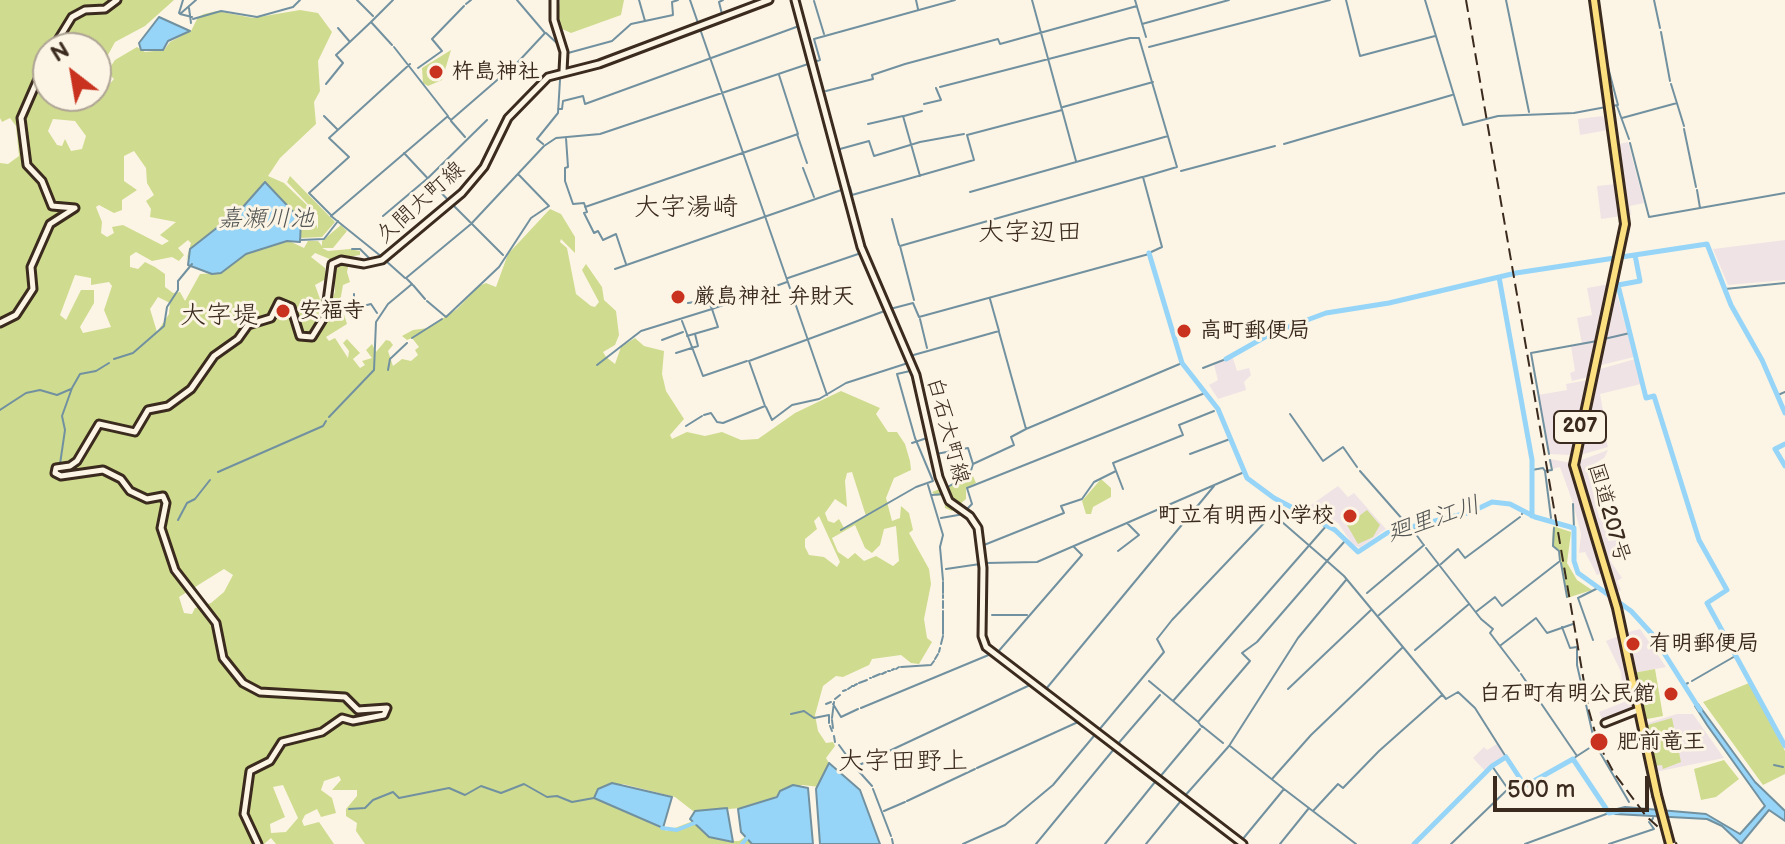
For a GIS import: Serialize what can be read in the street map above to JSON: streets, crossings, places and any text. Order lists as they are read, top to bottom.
{
  "streets": {
    "highway": ["207", "国道207号"],
    "main road": ["久間大町線", "白石大町線"]
  },
  "districts": [
    "大字湯崎",
    "大字辺田",
    "大字堤",
    "大字田野上"
  ],
  "water": ["嘉瀬川池", "廻里江川"],
  "places": [
    "杵島神社",
    "厳島神社 弁財天",
    "安福寺",
    "高町郵便局",
    "町立有明西小学校",
    "有明郵便局",
    "白石町有明公民館",
    "肥前竜王"
  ],
  "scale_bar": "500 m",
  "north": "top left"
}
